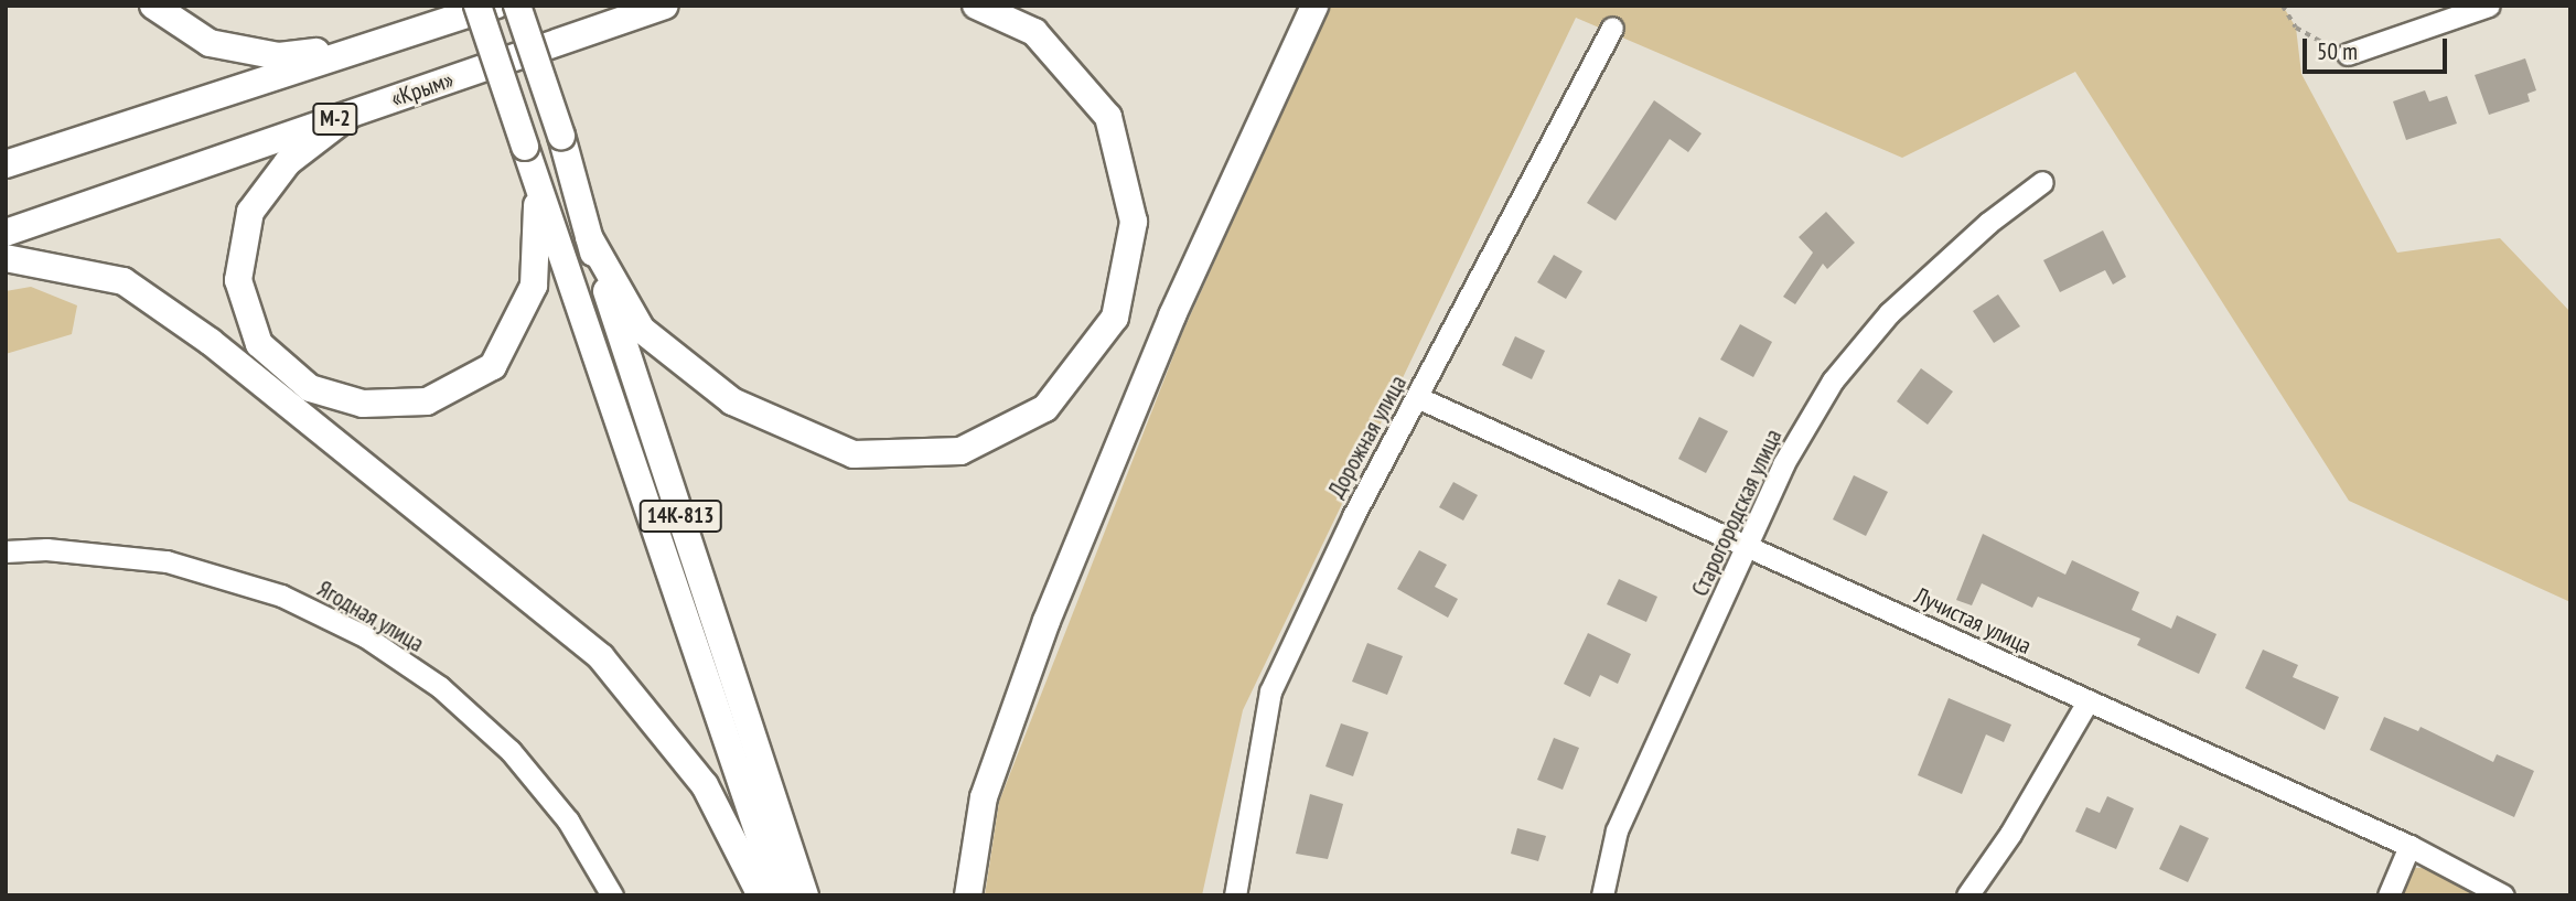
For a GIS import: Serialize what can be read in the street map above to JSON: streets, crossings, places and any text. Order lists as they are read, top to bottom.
{
  "streets": {
    "main road": ["«Крым»", "М-2", "14К-813"],
    "street": [
      "Дорожная улица",
      "Старогородская улица",
      "Ягодная улица",
      "Лучистая улица"
    ]
  },
  "crossings": [
    ["Дорожная улица", "Лучистая улица"],
    ["Старогородская улица", "Лучистая улица"]
  ],
  "scale_bar": "50 m"
}
